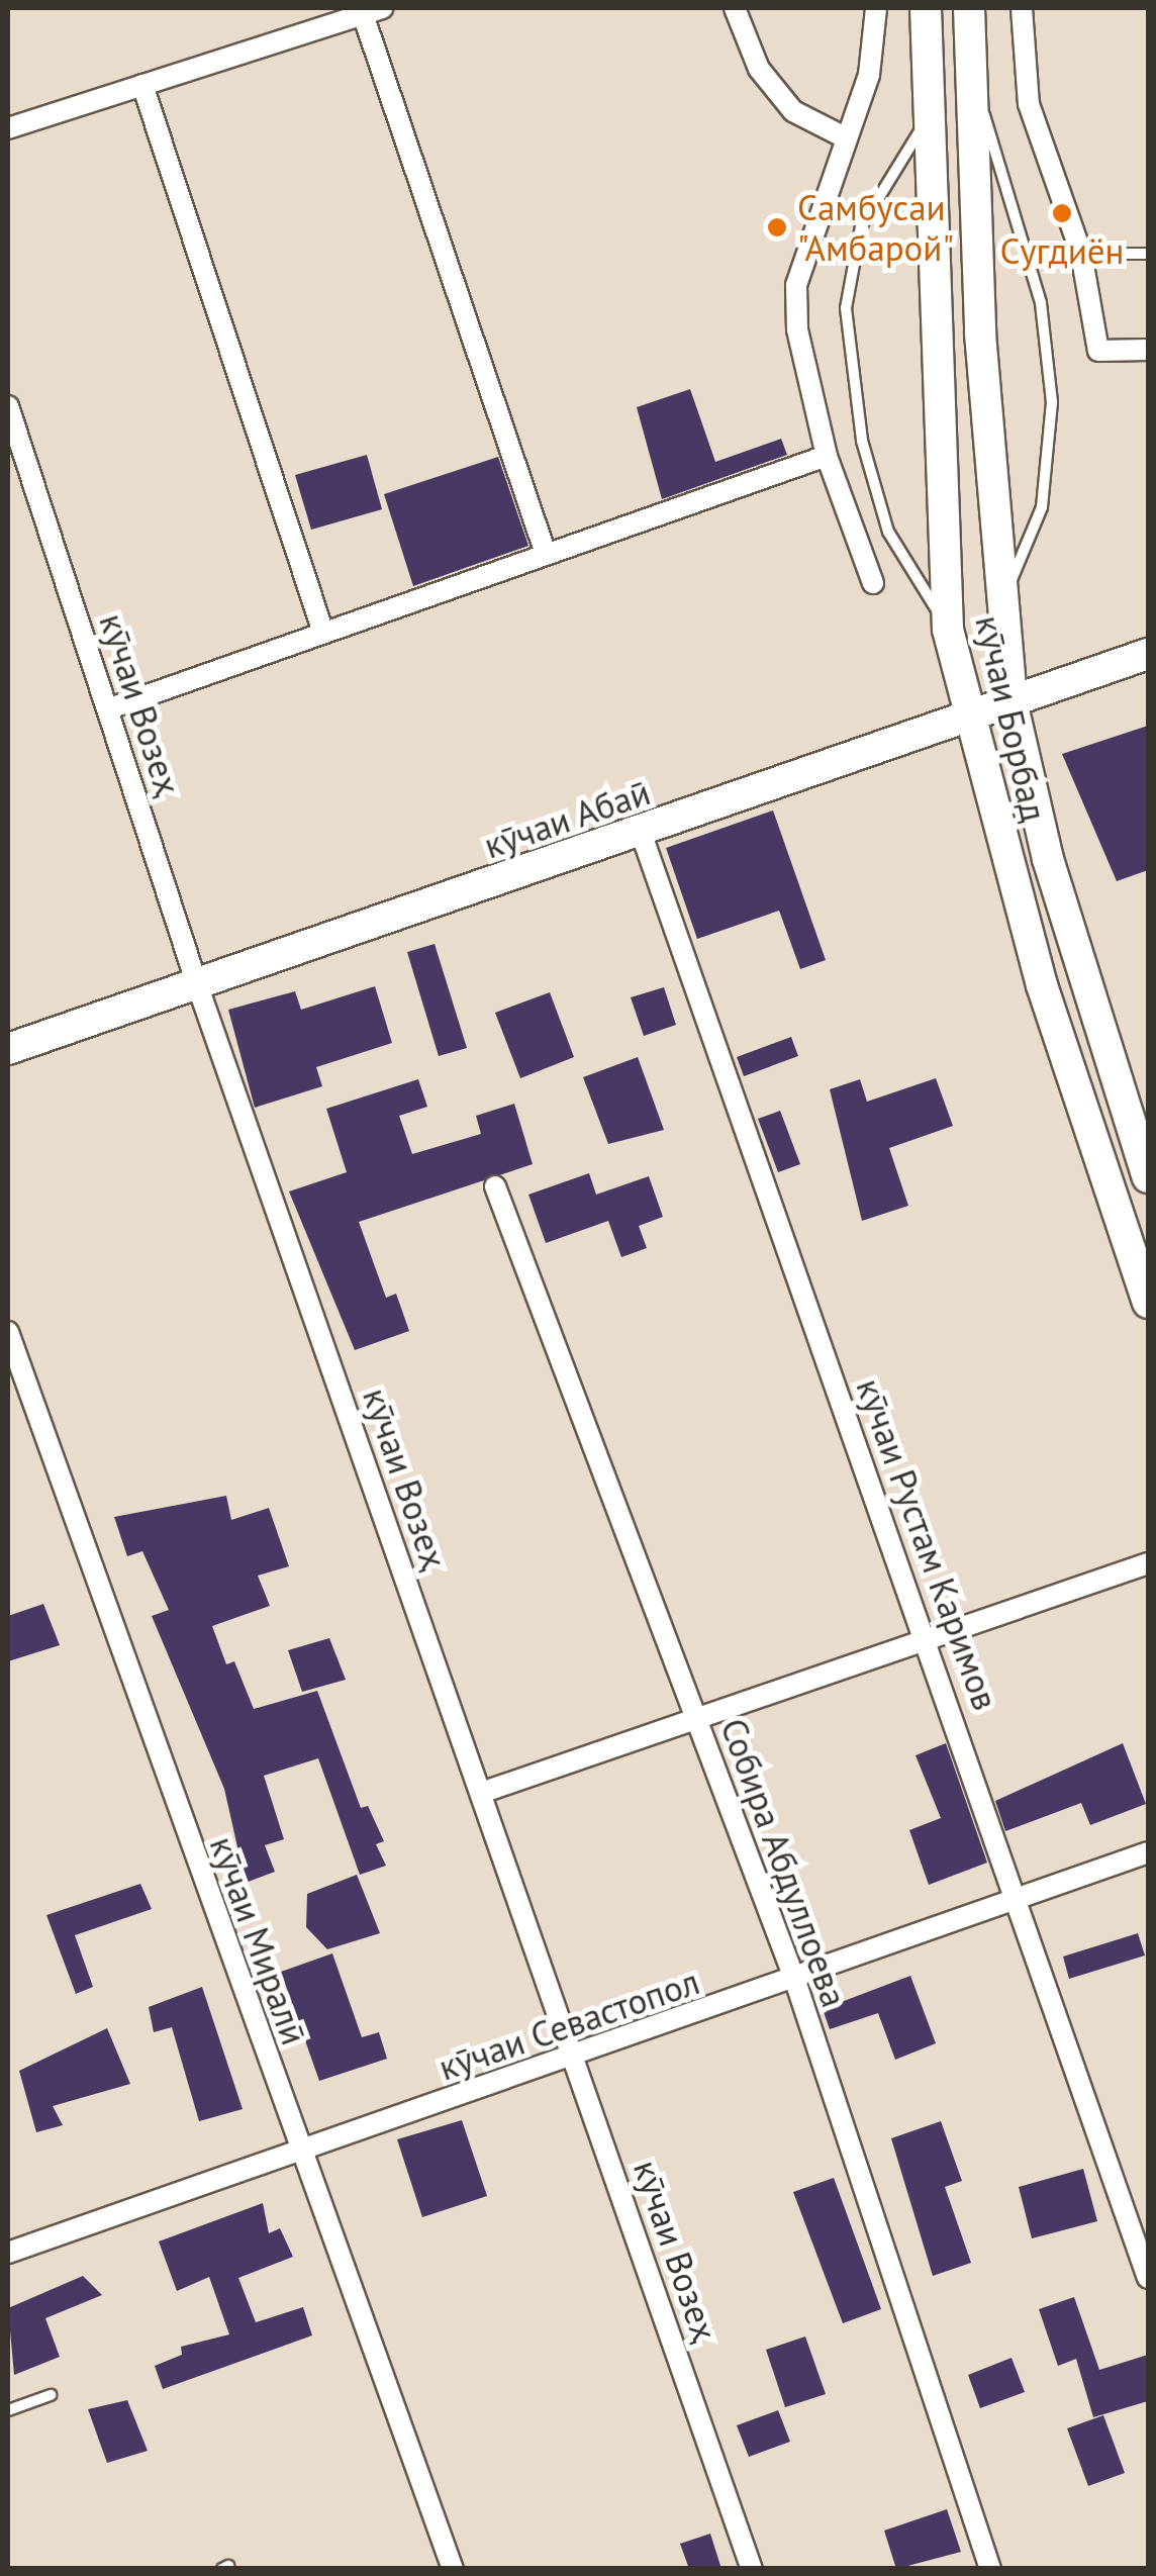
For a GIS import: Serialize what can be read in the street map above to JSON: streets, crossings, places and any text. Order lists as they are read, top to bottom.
{
  "streets": {
    "main road": ["кӯчаи Борбад", "кӯчаи Абаӣ"],
    "street": [
      "кӯчаи Возеҳ",
      "кӯчаи Рустам Каримов",
      "Собира Абдуллоева",
      "кӯчаи Миралӣ",
      "кӯчаи Севастопол"
    ]
  },
  "crossings": [
    ["кӯчаи Возеҳ", "кӯчаи Абаӣ"],
    ["кӯчаи Возеҳ", "кӯчаи Севастопол"],
    ["кӯчаи Борбад", "кӯчаи Абаӣ"],
    ["кӯчаи Абаӣ", "кӯчаи Рустам Каримов"],
    ["кӯчаи Рустам Каримов", "кӯчаи Севастопол"],
    ["Собира Абдуллоева", "кӯчаи Севастопол"],
    ["кӯчаи Миралӣ", "кӯчаи Севастопол"]
  ],
  "places": ["Сугдиён", "Самбусаи \"Амбарой\""]
}
